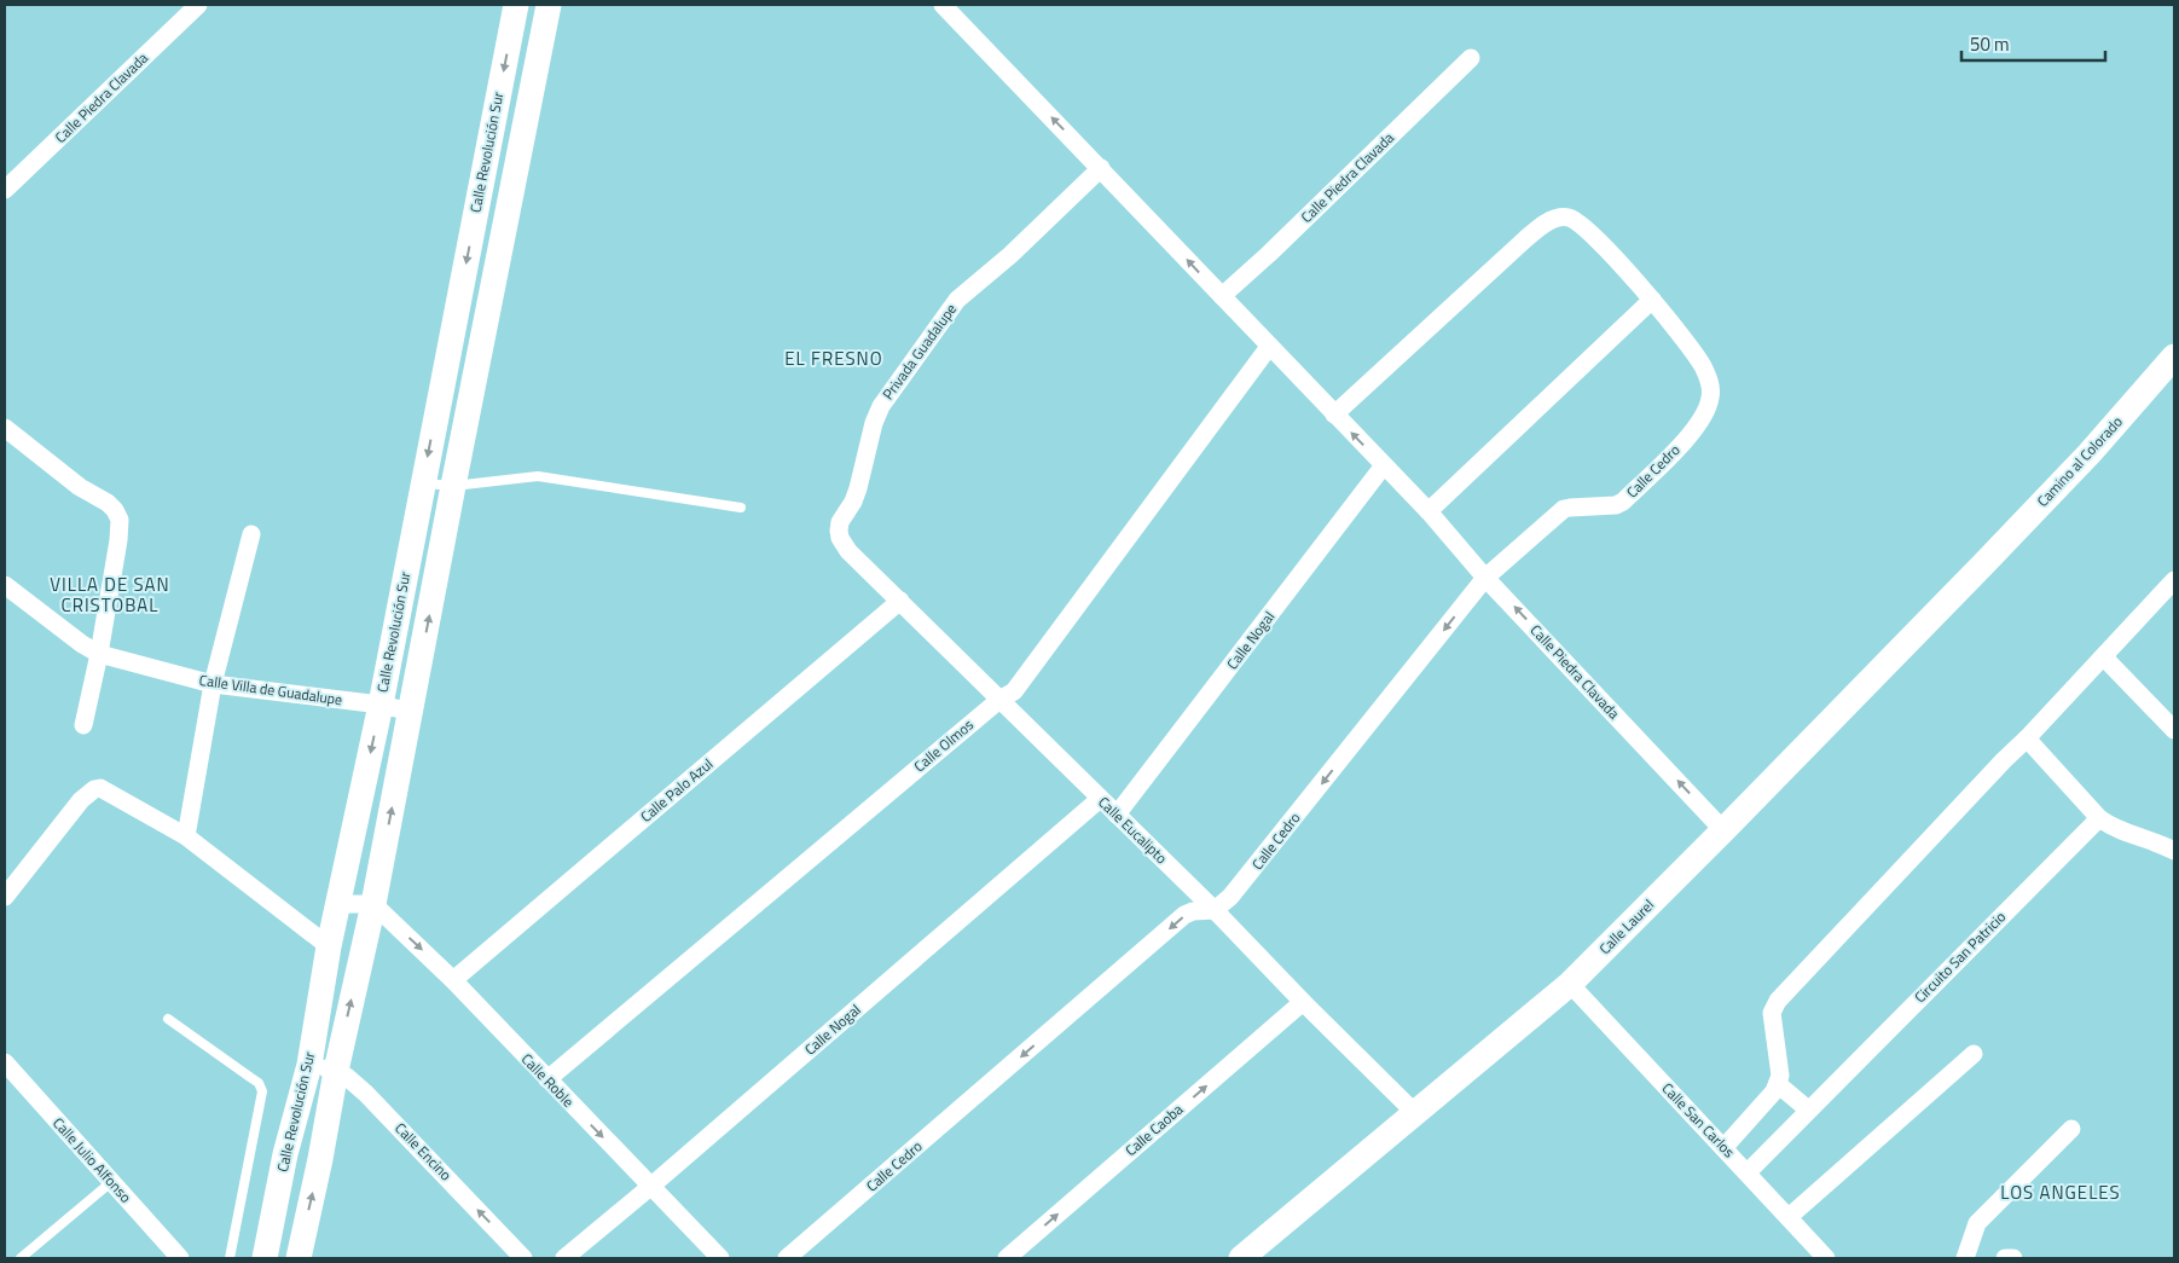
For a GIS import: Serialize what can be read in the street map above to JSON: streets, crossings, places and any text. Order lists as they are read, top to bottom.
{
  "streets": {
    "main road": ["Calle Revolución Sur", "Camino al Colorado", "Calle Laurel"],
    "street": [
      "Calle Piedra Clavada",
      "Privada Guadalupe",
      "Calle Cedro",
      "Calle Nogal",
      "Calle Villa de Guadalupe",
      "Calle Olmos",
      "Calle Palo Azul",
      "Calle Eucalipto",
      "Circuito San Patricio",
      "Calle Roble",
      "Calle San Carlos",
      "Calle Caoba",
      "Calle Encino",
      "Calle Julio Alfonso"
    ]
  },
  "crossings": [
    ["Calle Piedra Clavada", "Privada Guadalupe"],
    ["Calle Piedra Clavada", "Calle Cedro"],
    ["Calle Piedra Clavada", "Calle Nogal"],
    ["Calle Piedra Clavada", "Calle Olmos"],
    ["Calle Piedra Clavada", "Calle Laurel"],
    ["Calle Revolución Sur", "Calle Villa de Guadalupe"],
    ["Calle Revolución Sur", "Calle Roble"],
    ["Calle Revolución Sur", "Calle Encino"],
    ["Privada Guadalupe", "Calle Eucalipto"],
    ["Camino al Colorado", "Calle Laurel"],
    ["Calle Cedro", "Calle Eucalipto"],
    ["Calle Nogal", "Calle Eucalipto"],
    ["Calle Nogal", "Calle Roble"],
    ["Calle Olmos", "Calle Eucalipto"],
    ["Calle Olmos", "Calle Roble"],
    ["Calle Palo Azul", "Calle Eucalipto"],
    ["Calle Palo Azul", "Calle Roble"],
    ["Calle Eucalipto", "Calle Laurel"],
    ["Calle Eucalipto", "Calle Caoba"],
    ["Calle Laurel", "Calle San Carlos"],
    ["Circuito San Patricio", "Calle San Carlos"]
  ],
  "one_way": [
    "Calle Piedra Clavada",
    "Calle Cedro",
    "Calle Roble",
    "Calle Caoba",
    "Calle Encino"
  ],
  "districts": ["EL FRESNO", "VILLA DE SAN CRISTOBAL", "LOS ANGELES"],
  "scale_bar": "50 m"
}
